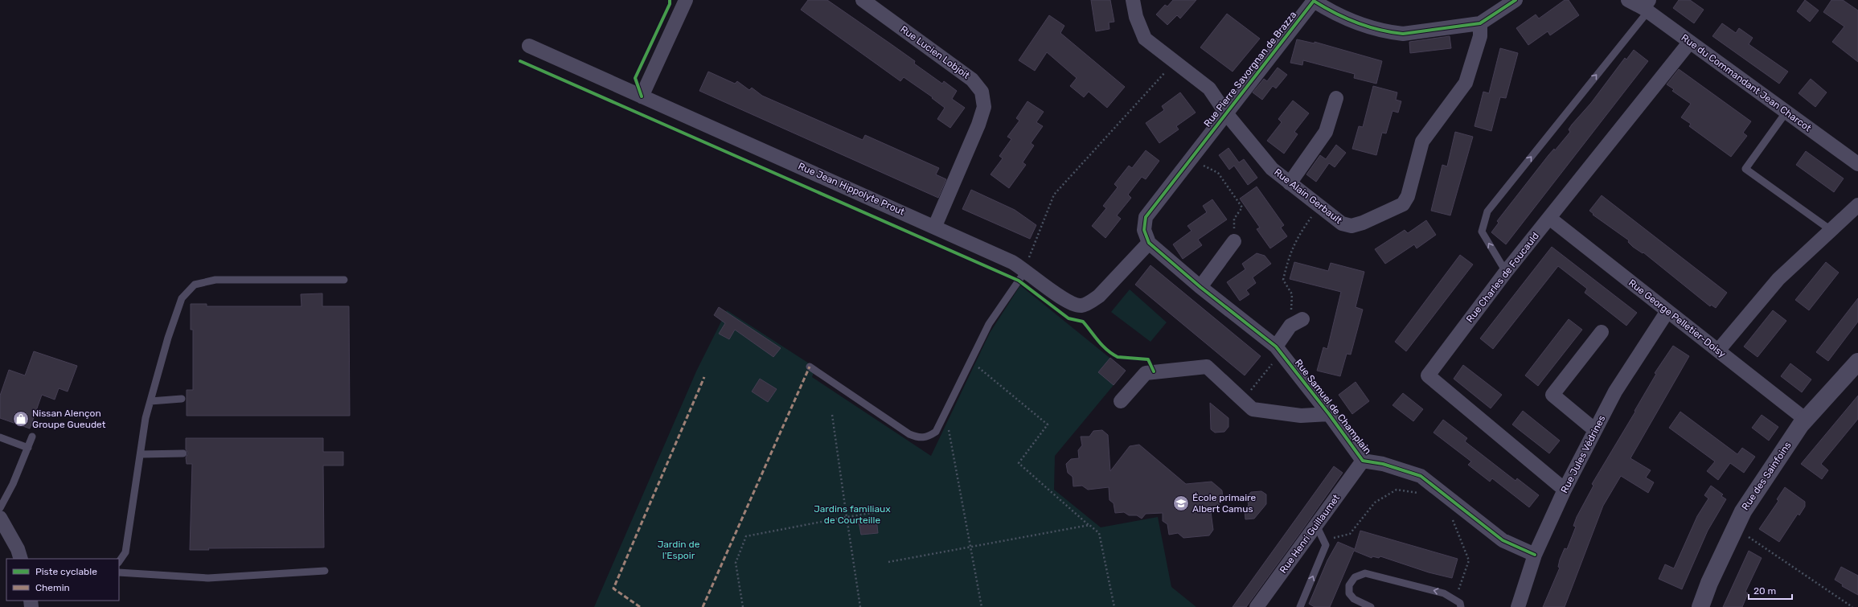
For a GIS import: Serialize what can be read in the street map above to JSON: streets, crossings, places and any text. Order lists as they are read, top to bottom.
{
  "streets": {
    "street": [
      "Rue Lucien Lobjoit",
      "Rue Pierre Savorgnan de Brazza",
      "Rue du Commandant Jean Charcot",
      "Rue Jean Hippolyte Prout",
      "Rue Alain Gerbault",
      "Rue Charles de Foucauld",
      "Rue George Pelletier-Doisy",
      "Rue Samuel de Champlain",
      "Rue Jules Védrines",
      "Rue des Sainfoins",
      "Rue Henri Guillaumet"
    ]
  },
  "crossings": [
    ["Rue Lucien Lobjoit", "Rue Jean Hippolyte Prout"],
    ["Rue Pierre Savorgnan de Brazza", "Rue Jean Hippolyte Prout"],
    ["Rue Pierre Savorgnan de Brazza", "Rue Alain Gerbault"],
    ["Rue Pierre Savorgnan de Brazza", "Rue Samuel de Champlain"],
    ["Rue du Commandant Jean Charcot", "Rue Charles de Foucauld"],
    ["Rue Jean Hippolyte Prout", "Rue Samuel de Champlain"],
    ["Rue Charles de Foucauld", "Rue George Pelletier-Doisy"],
    ["Rue Charles de Foucauld", "Rue Jules Védrines"],
    ["Rue George Pelletier-Doisy", "Rue Jules Védrines"],
    ["Rue George Pelletier-Doisy", "Rue des Sainfoins"],
    ["Rue Samuel de Champlain", "Rue Jules Védrines"],
    ["Rue Samuel de Champlain", "Rue Henri Guillaumet"]
  ],
  "parks": ["Jardins familiaux de Courteille", "Jardin de l'Espoir"],
  "places": {
    "shop": ["Nissan Alençon Groupe Gueudet"],
    "school or university": ["École primaire Albert Camus"]
  },
  "legend": ["Piste cyclable", "Chemin"],
  "scale_bar": "20 m"
}
